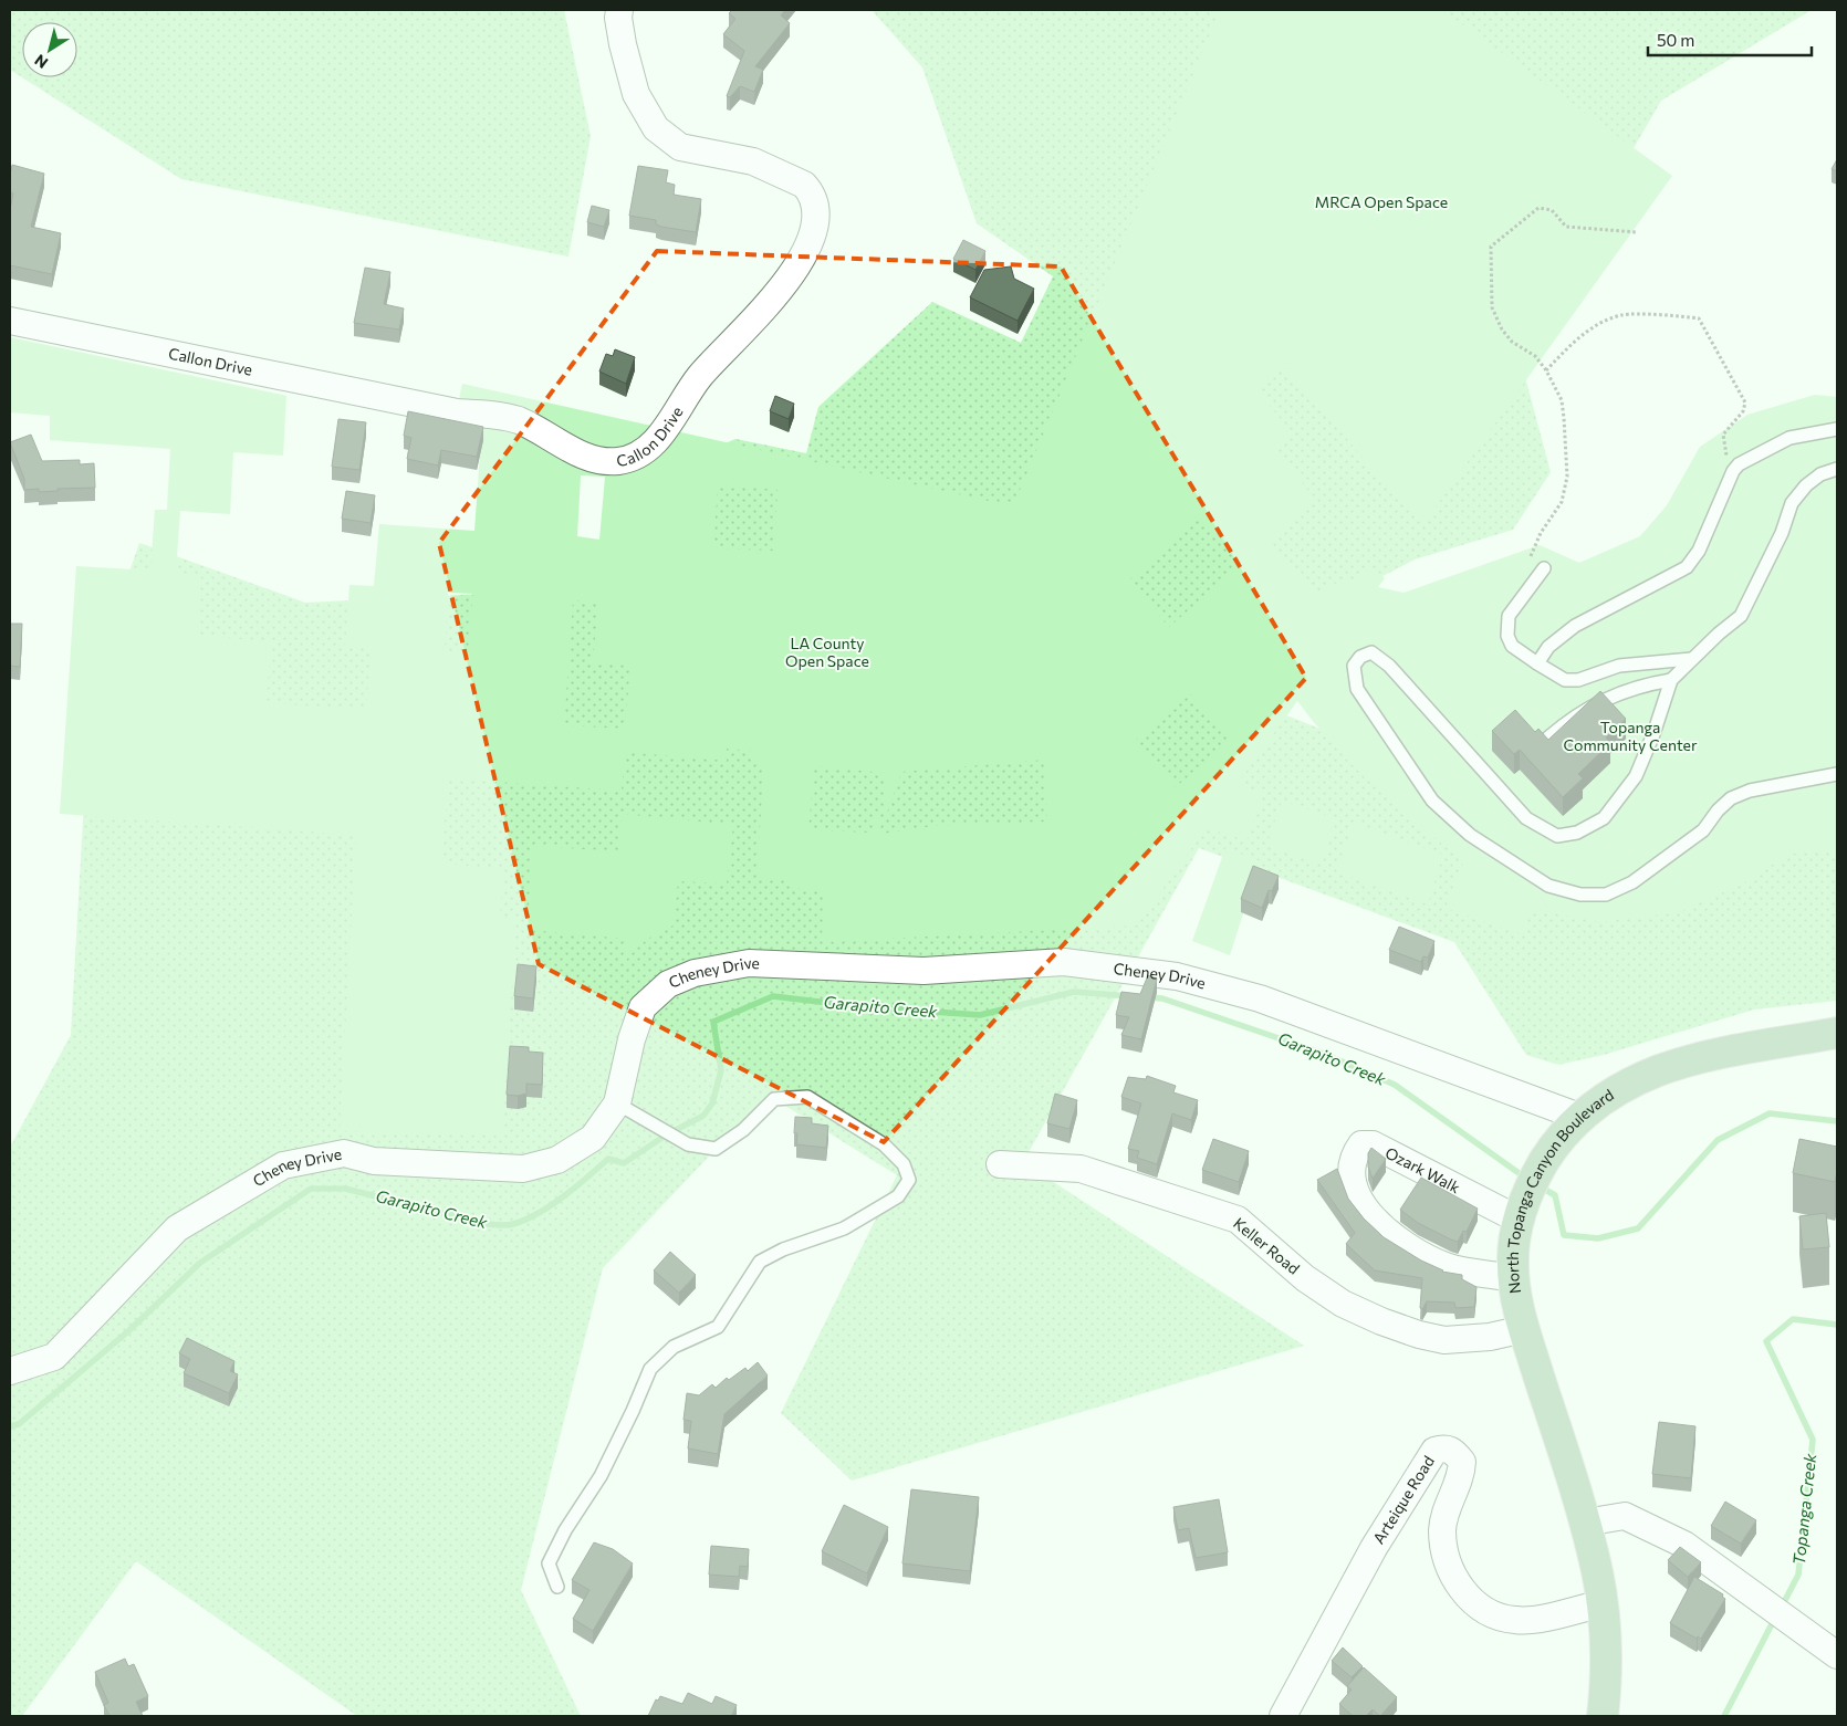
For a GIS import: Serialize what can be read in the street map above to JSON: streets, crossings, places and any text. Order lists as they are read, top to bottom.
{
  "streets": {
    "main road": ["North Topanga Canyon Boulevard"],
    "street": [
      "Callon Drive",
      "Cheney Drive",
      "Ozark Walk",
      "Keller Road",
      "Arteique Road"
    ]
  },
  "crossings": [
    ["Cheney Drive", "North Topanga Canyon Boulevard"],
    ["Ozark Walk", "North Topanga Canyon Boulevard"],
    ["North Topanga Canyon Boulevard", "Keller Road"],
    ["North Topanga Canyon Boulevard", "Arteique Road"]
  ],
  "water": ["Garapito Creek", "Topanga Creek"],
  "parks": ["MRCA Open Space", "LA County Open Space", "Topanga Community Center"],
  "scale_bar": "50 m",
  "north": "bottom left"
}
